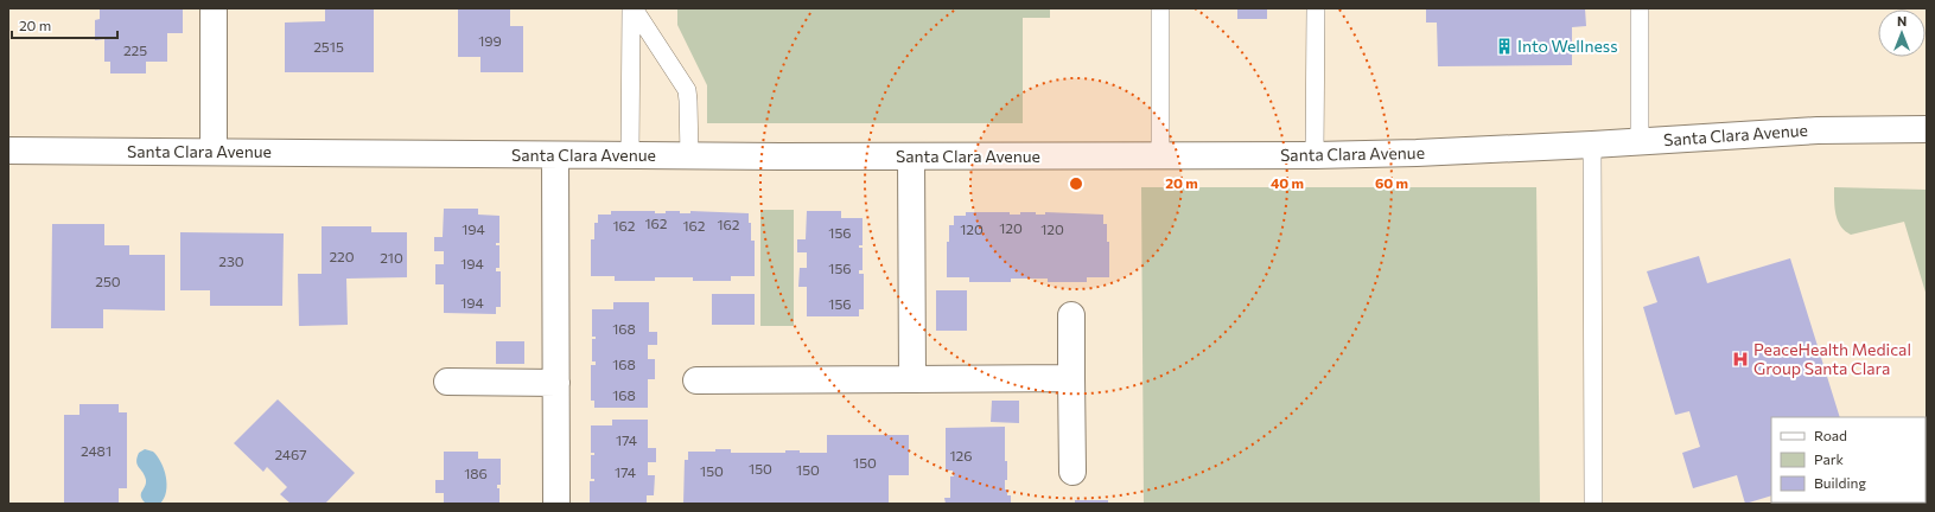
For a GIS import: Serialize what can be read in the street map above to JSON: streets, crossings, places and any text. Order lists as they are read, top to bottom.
{
  "streets": {
    "street": ["Santa Clara Avenue"]
  },
  "places": {
    "building": ["Into Wellness"],
    "hospital": ["PeaceHealth Medical Group Santa Clara"]
  },
  "house_numbers": [
    "199",
    "2515",
    "225",
    "162",
    "162",
    "162",
    "162",
    "120",
    "194",
    "120",
    "120",
    "156",
    "220",
    "210",
    "230",
    "194",
    "156",
    "250",
    "194",
    "156",
    "168",
    "168",
    "168",
    "174",
    "2481",
    "2467",
    "126",
    "150",
    "150",
    "150",
    "150",
    "174",
    "186"
  ],
  "legend": ["Road", "Park", "Building"],
  "scale_bar": "20 m",
  "north": "top",
  "rings": ["20 m", "40 m", "60 m"]
}
